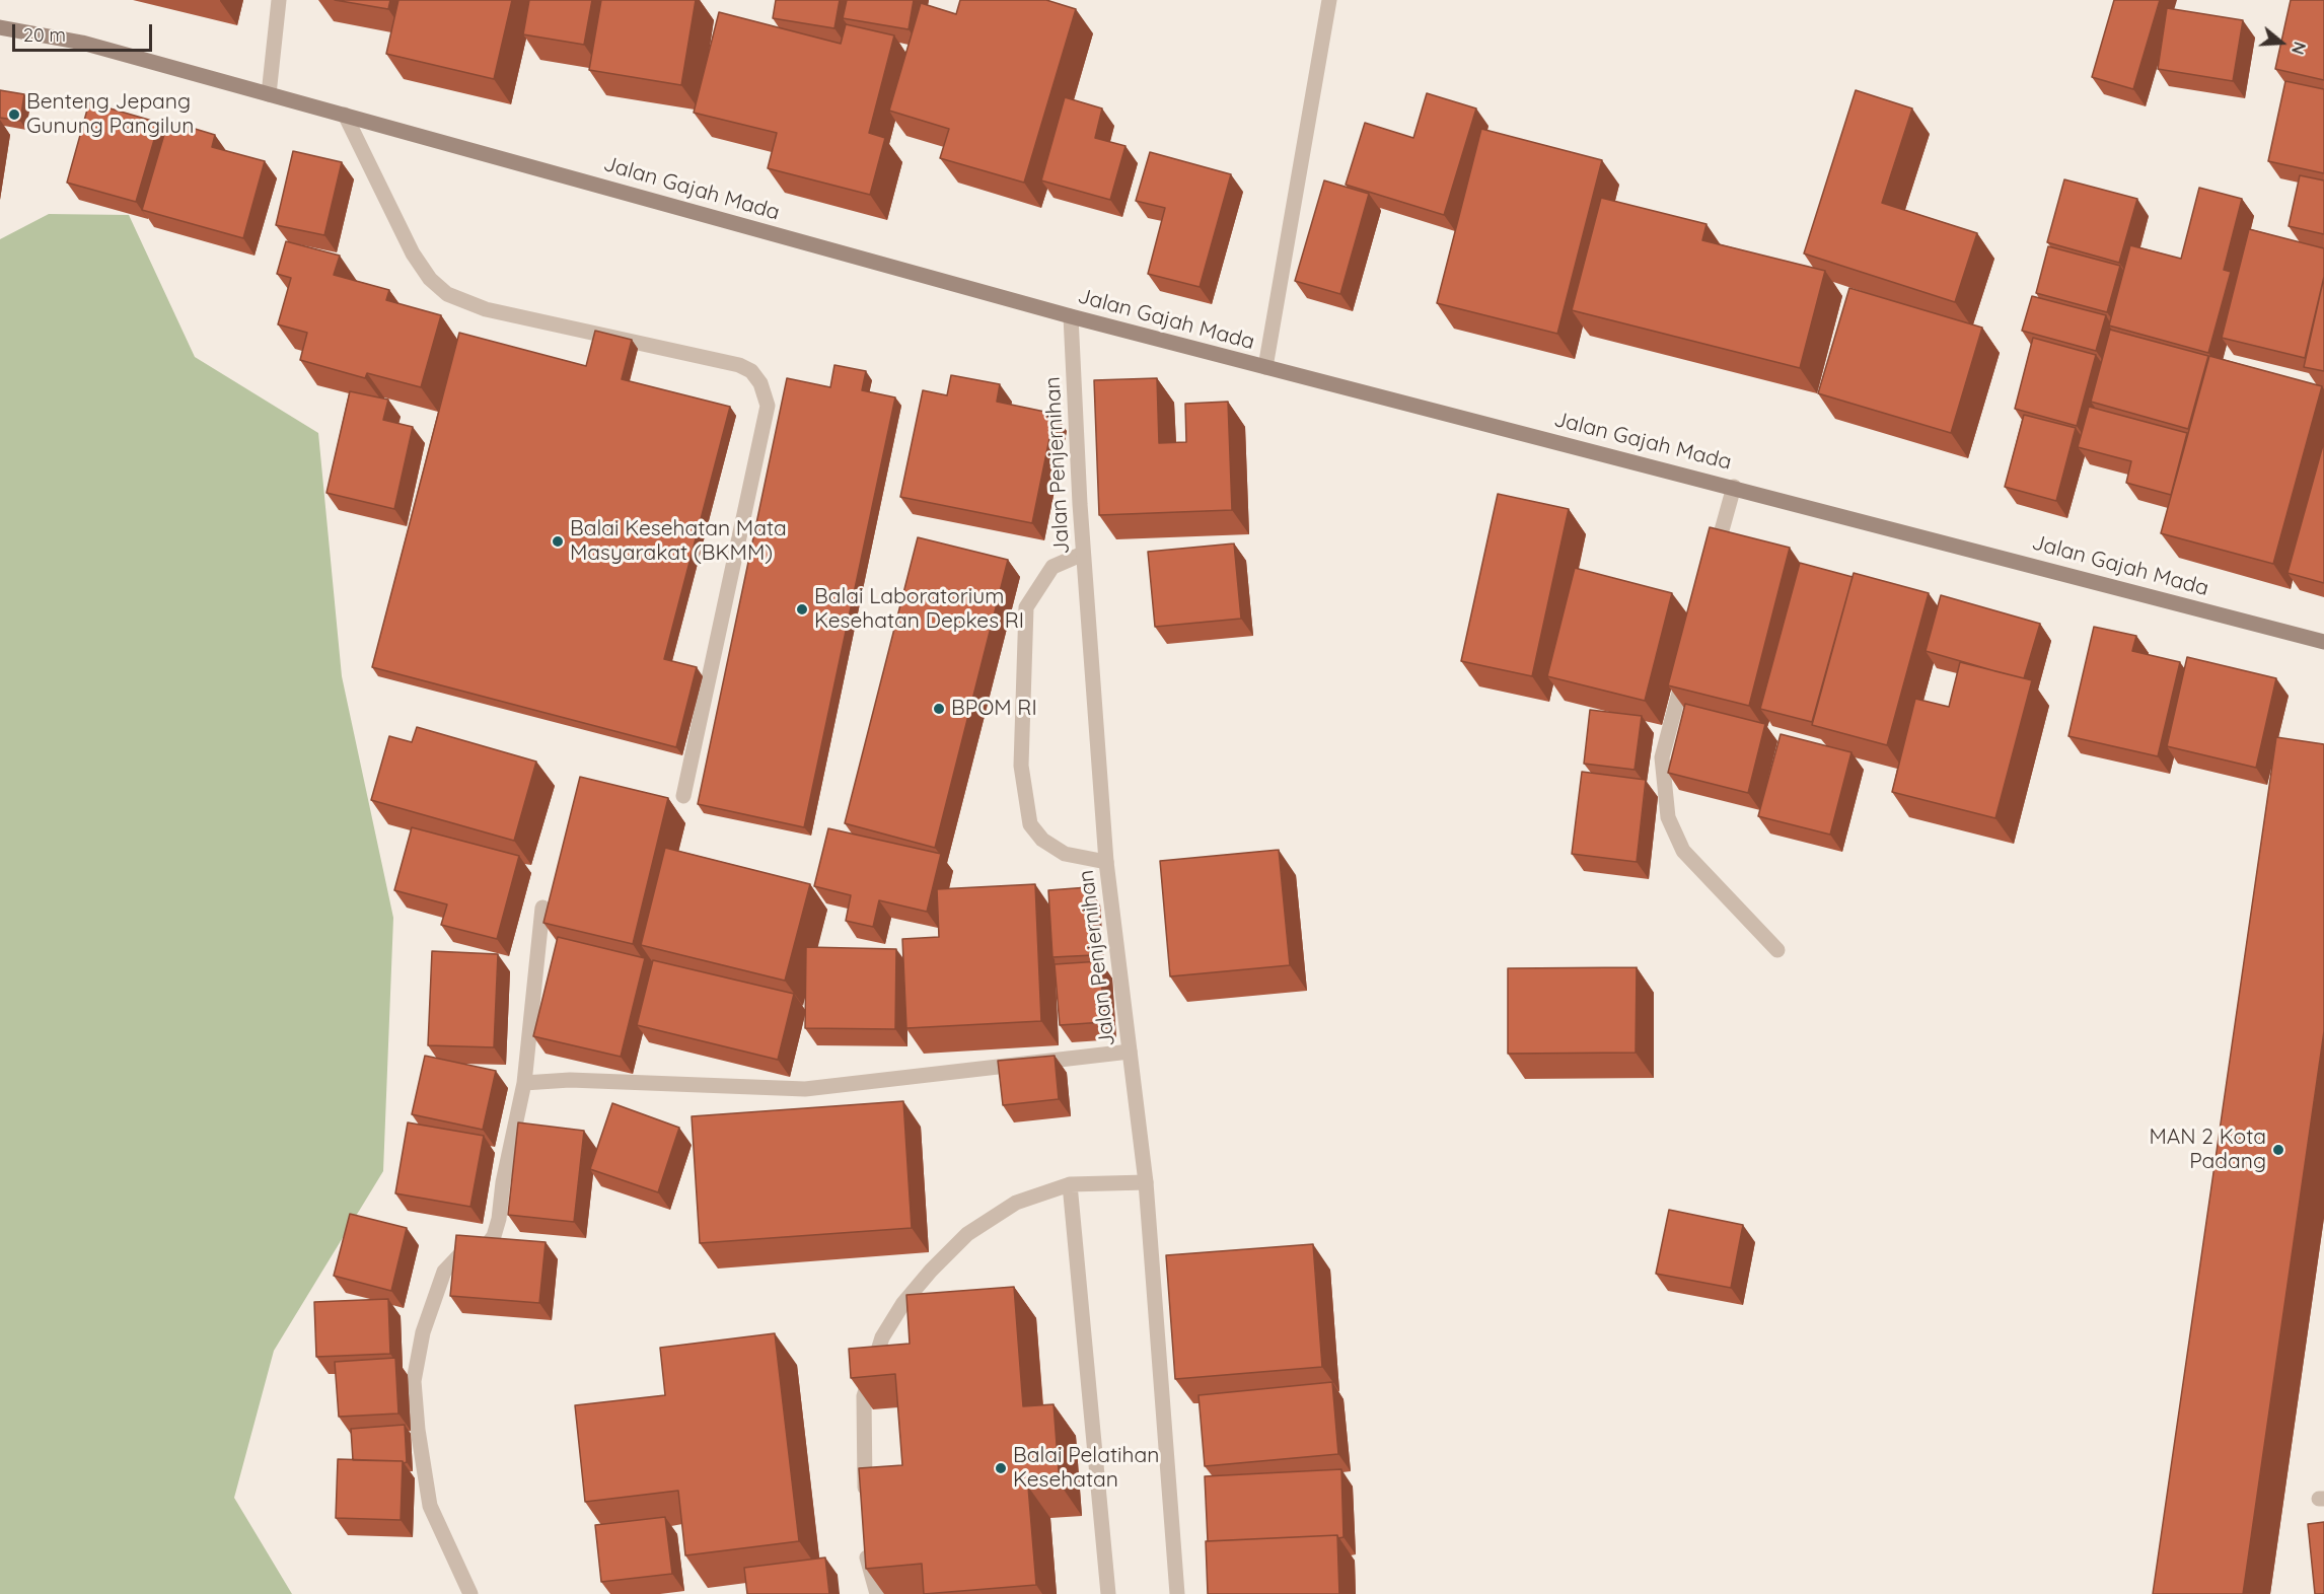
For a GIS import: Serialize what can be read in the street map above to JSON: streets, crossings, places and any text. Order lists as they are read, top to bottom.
{
  "streets": {
    "main road": ["Jalan Gajah Mada"],
    "street": ["Jalan Penjernihan"]
  },
  "crossings": [
    ["Jalan Gajah Mada", "Jalan Penjernihan"]
  ],
  "places": [
    "Benteng Jepang Gunung Pangilun",
    "Balai Kesehatan Mata Masyarakat (BKMM)",
    "Balai Laboratorium Kesehatan Depkes RI",
    "BPOM RI",
    "MAN 2 Kota Padang",
    "Balai Pelatihan Kesehatan"
  ],
  "scale_bar": "20 m",
  "north": "right"
}
